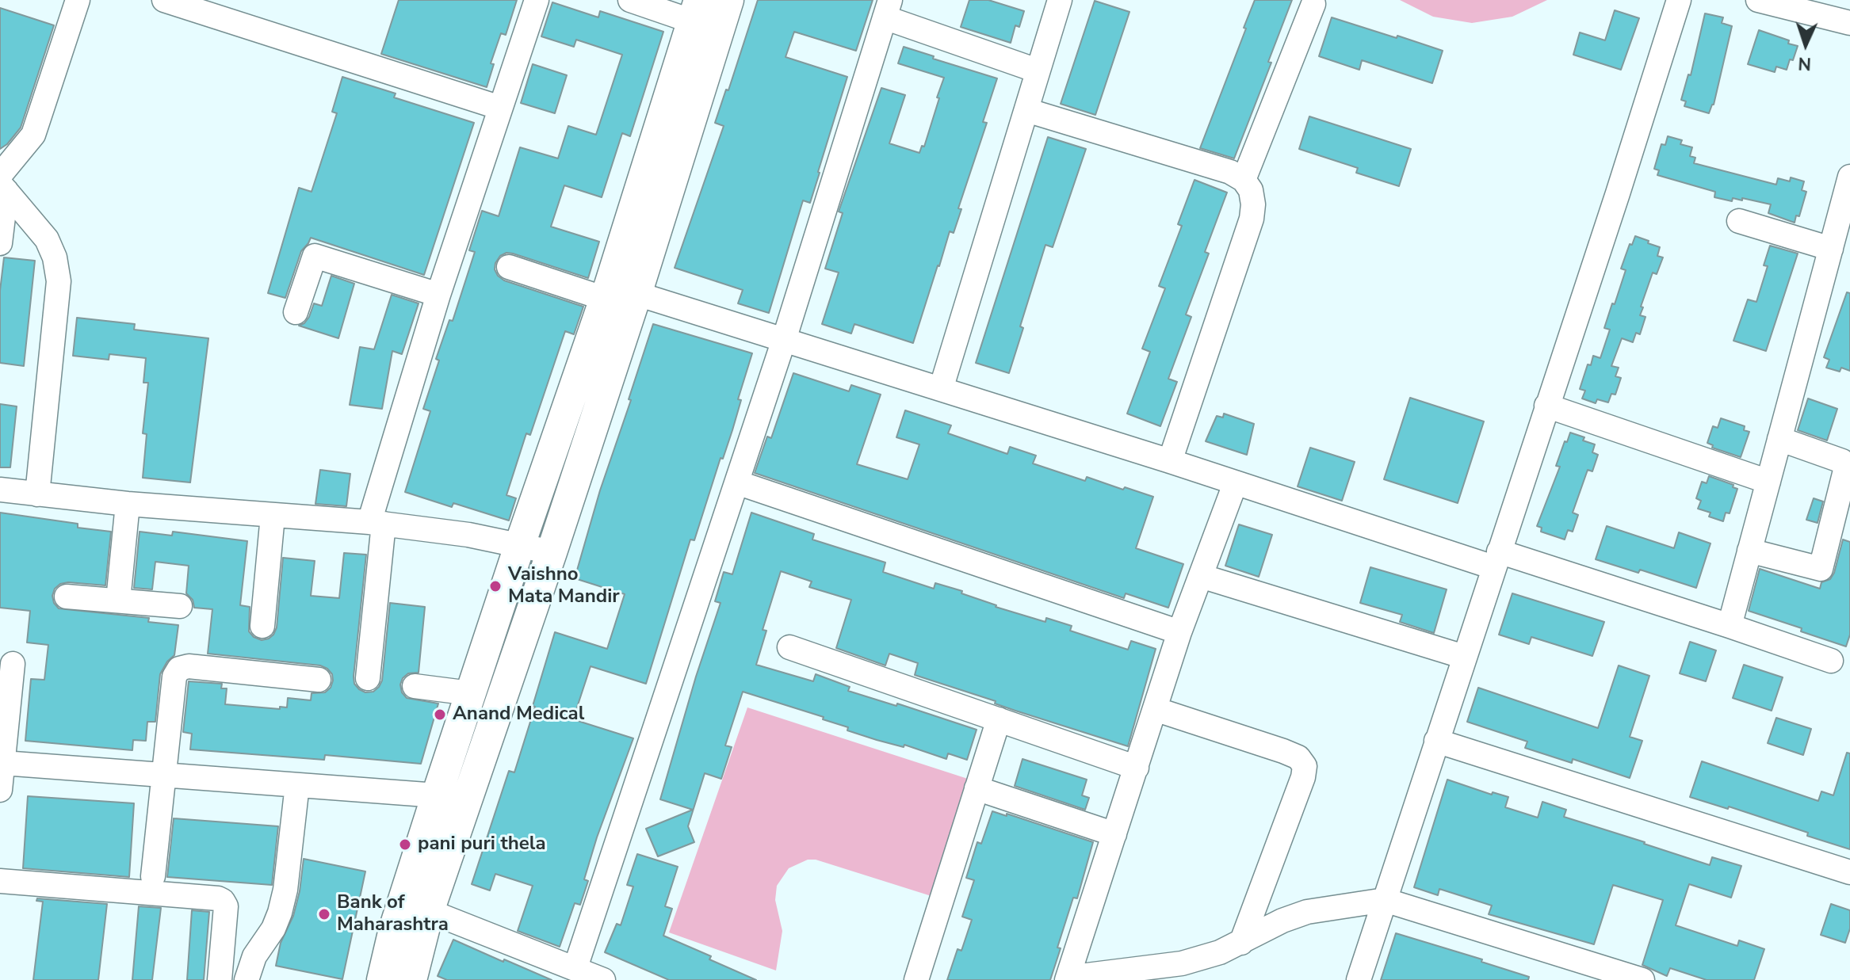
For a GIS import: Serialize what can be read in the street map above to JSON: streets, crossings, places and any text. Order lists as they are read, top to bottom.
{
  "places": [
    "Vaishno Mata Mandir",
    "Anand Medical",
    "pani puri thela",
    "Bank of Maharashtra"
  ],
  "north": "bottom"
}
